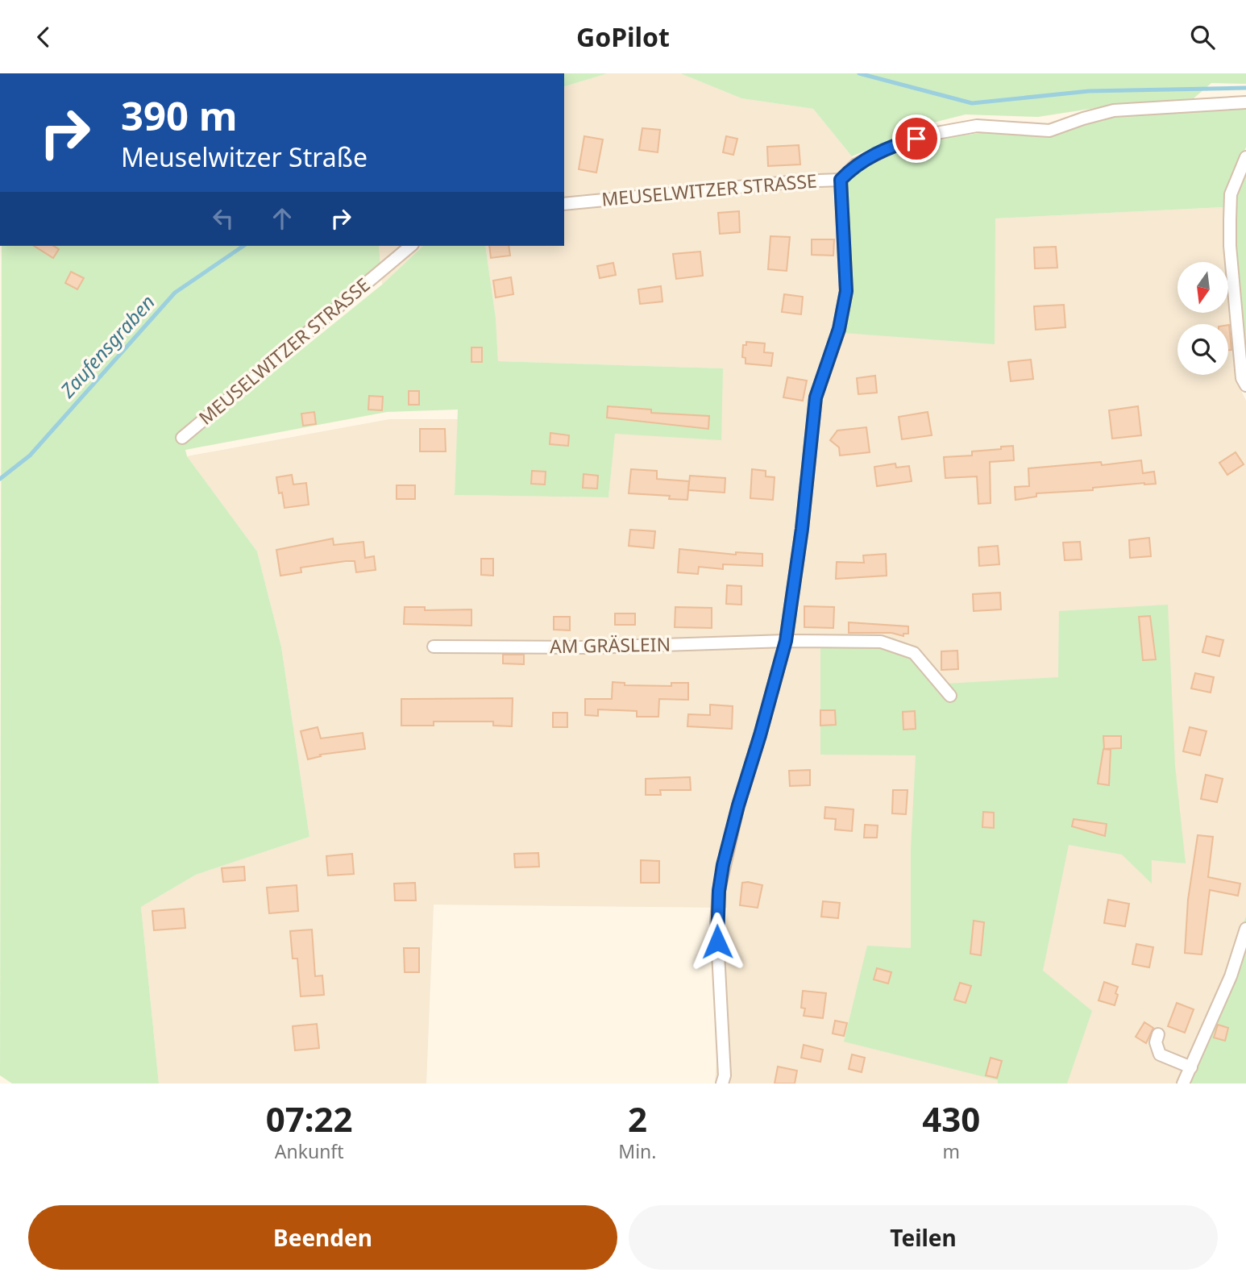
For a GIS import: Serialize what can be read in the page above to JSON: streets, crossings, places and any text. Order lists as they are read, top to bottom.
{
  "streets": {
    "street": ["MEUSELWITZER STRASSE", "AM GRÄSLEIN"]
  },
  "water": ["Zaufensgraben"],
  "north": "bottom",
  "page": {
    "header": "GoPilot",
    "turn": ["390 m", "Meuselwitzer Straße"],
    "eta": [
      "07:22",
      "Ankunft",
      "2",
      "Min.",
      "430",
      "m"
    ],
    "buttons": ["Beenden", "Teilen"]
  }
}
